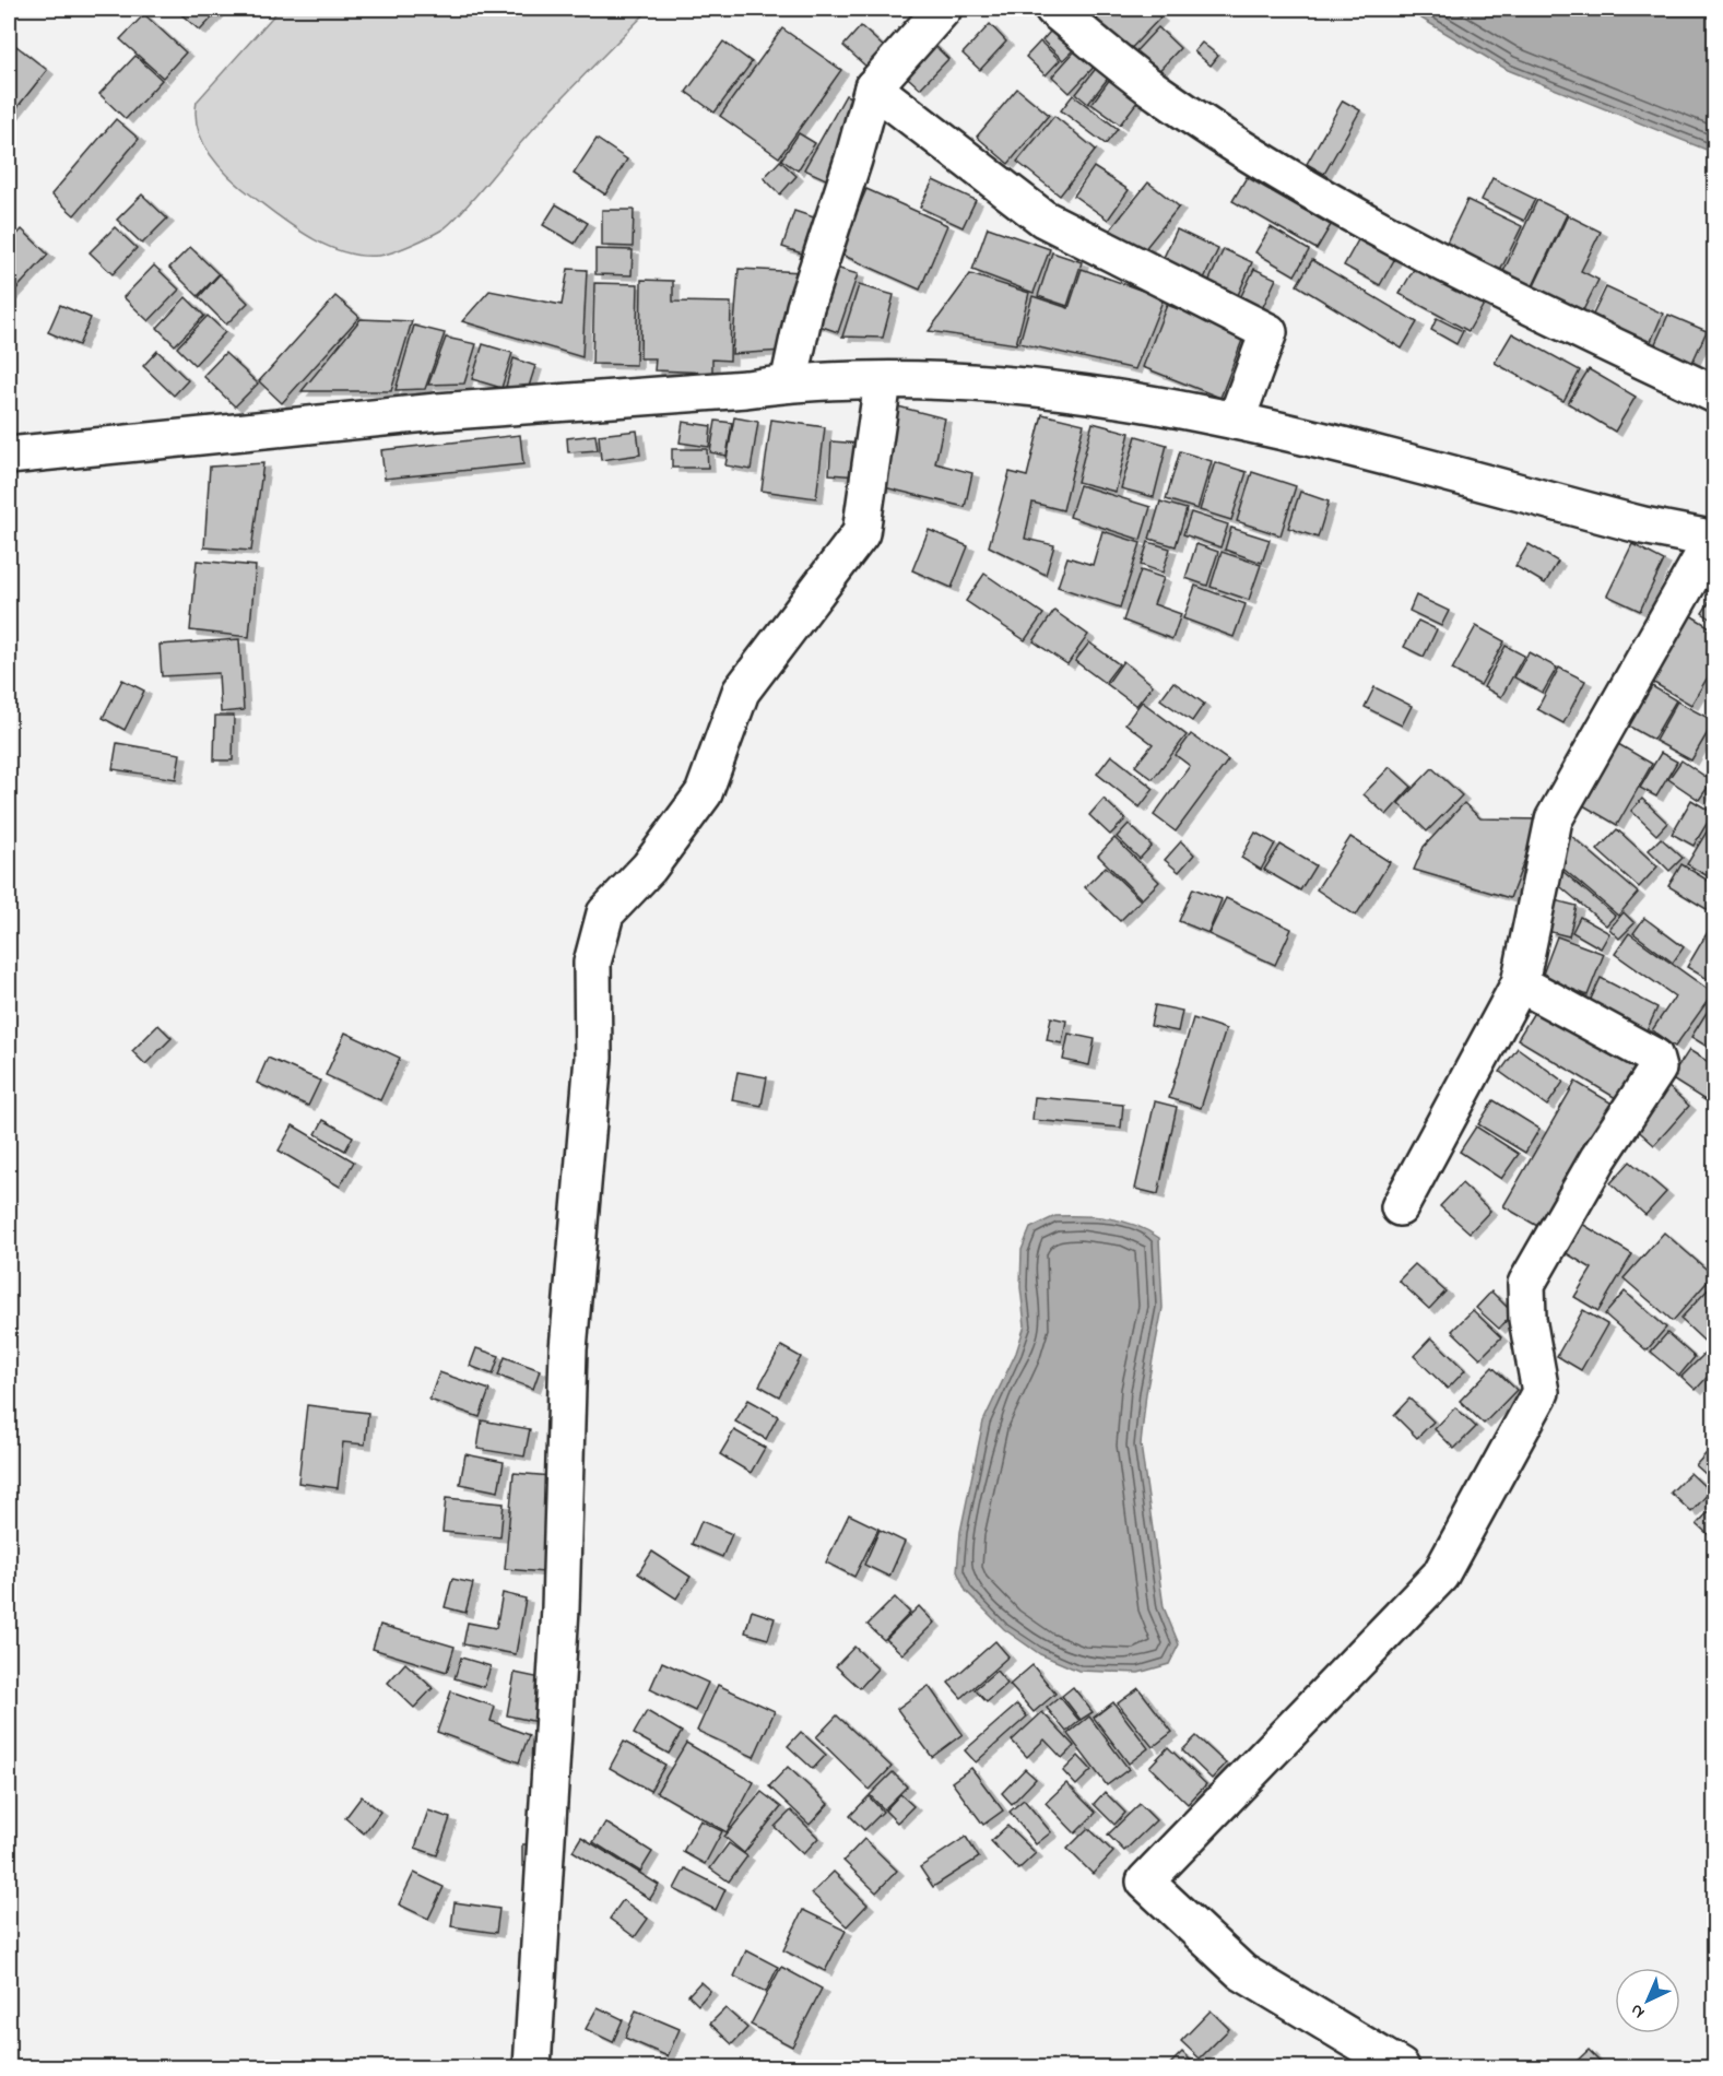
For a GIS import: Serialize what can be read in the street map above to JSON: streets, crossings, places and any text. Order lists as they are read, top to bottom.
{
  "north": "bottom left"
}
